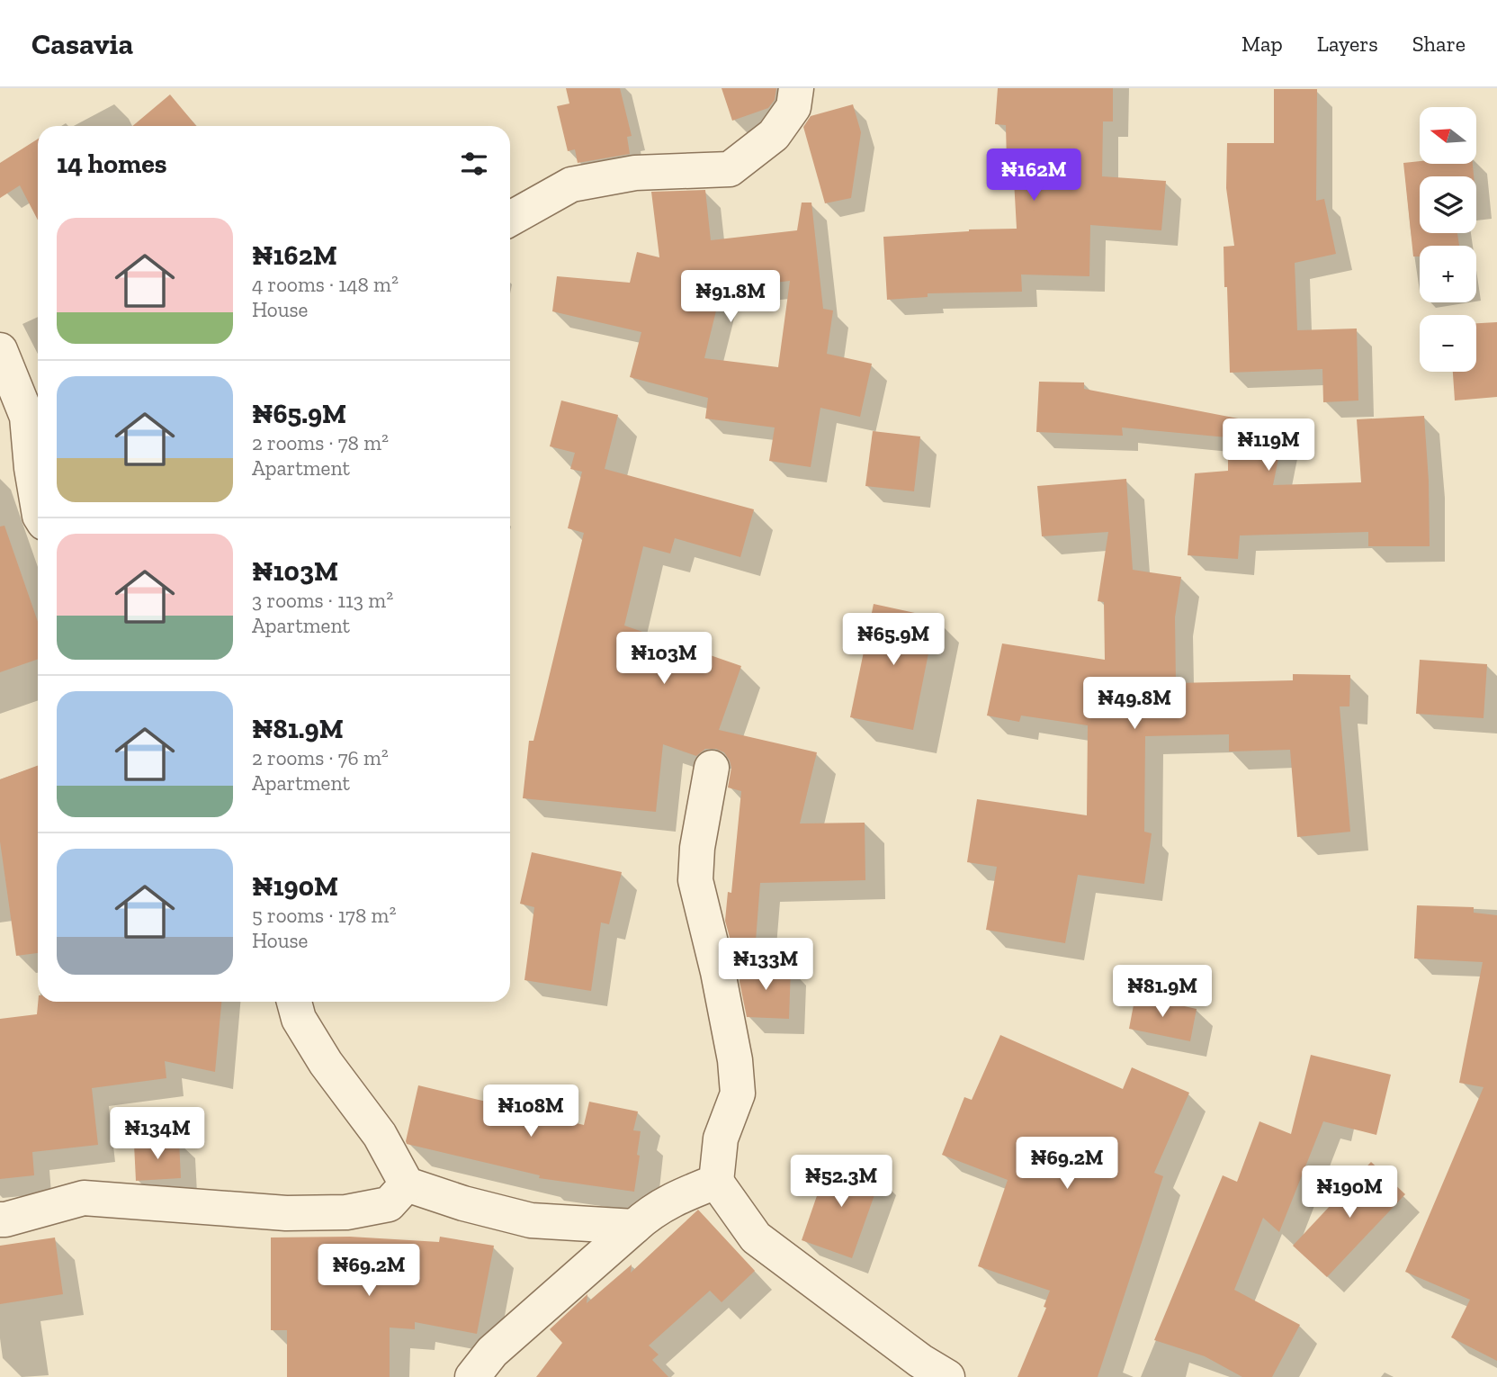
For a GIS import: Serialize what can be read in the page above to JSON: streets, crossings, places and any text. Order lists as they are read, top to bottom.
{
  "north": "left",
  "page": {
    "header": "Casavia",
    "nav": ["Map", "Layers", "Share"],
    "map_buttons": ["+", "−"],
    "heading": "14 homes",
    "price": [
      "₦162M",
      "₦91.8M",
      "₦119M",
      "₦65.9M",
      "₦103M",
      "₦49.8M",
      "₦133M",
      "₦81.9M",
      "₦108M",
      "₦134M",
      "₦69.2M",
      "₦52.3M",
      "₦190M",
      "₦69.2M"
    ],
    "list": [
      {
        "name": "₦162M",
        "note": "4 rooms · 148 m² · House"
      },
      {
        "name": "₦65.9M",
        "note": "2 rooms · 78 m² · Apartment"
      },
      {
        "name": "₦103M",
        "note": "3 rooms · 113 m² · Apartment"
      },
      {
        "name": "₦81.9M",
        "note": "2 rooms · 76 m² · Apartment"
      },
      {
        "name": "₦190M",
        "note": "5 rooms · 178 m² · House"
      }
    ]
  }
}
